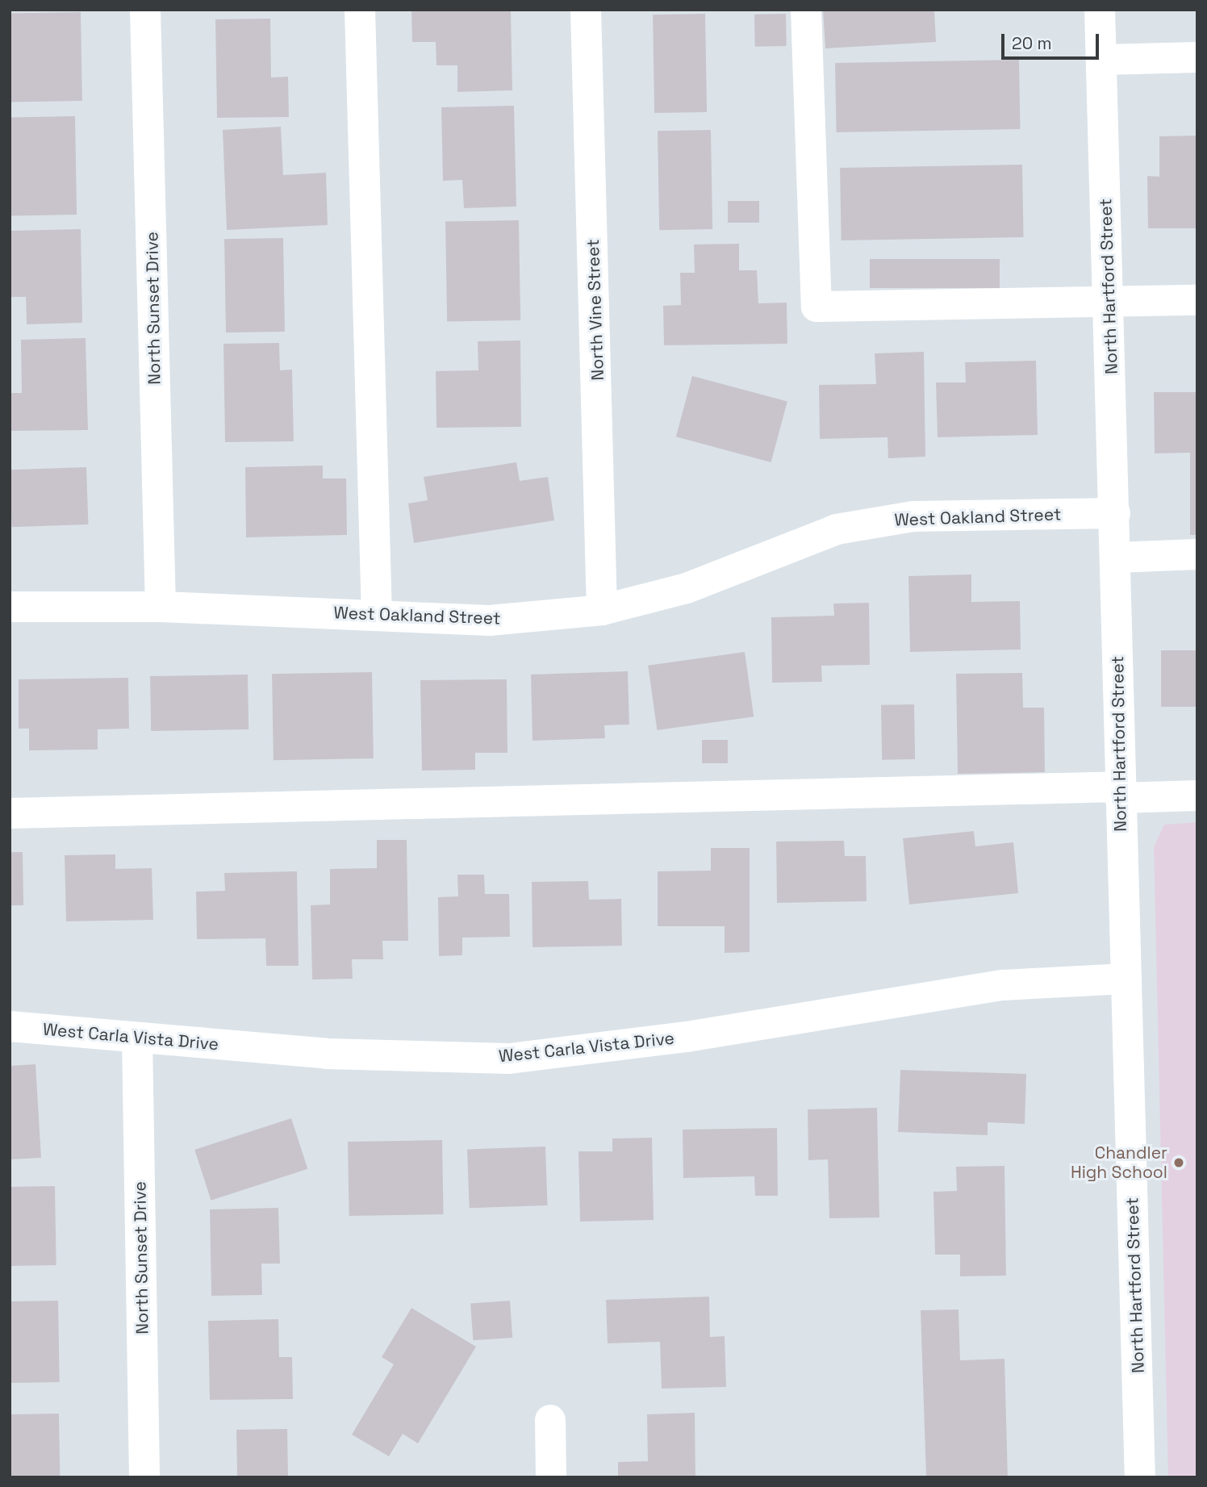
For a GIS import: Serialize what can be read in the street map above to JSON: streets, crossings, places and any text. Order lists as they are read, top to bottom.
{
  "streets": {
    "street": [
      "North Hartford Street",
      "North Sunset Drive",
      "North Vine Street",
      "West Oakland Street",
      "West Carla Vista Drive"
    ]
  },
  "crossings": [
    ["North Hartford Street", "West Oakland Street"],
    ["North Hartford Street", "West Carla Vista Drive"],
    ["North Sunset Drive", "West Oakland Street"],
    ["North Sunset Drive", "West Carla Vista Drive"],
    ["North Vine Street", "West Oakland Street"]
  ],
  "places": ["Chandler High School"],
  "scale_bar": "20 m"
}
